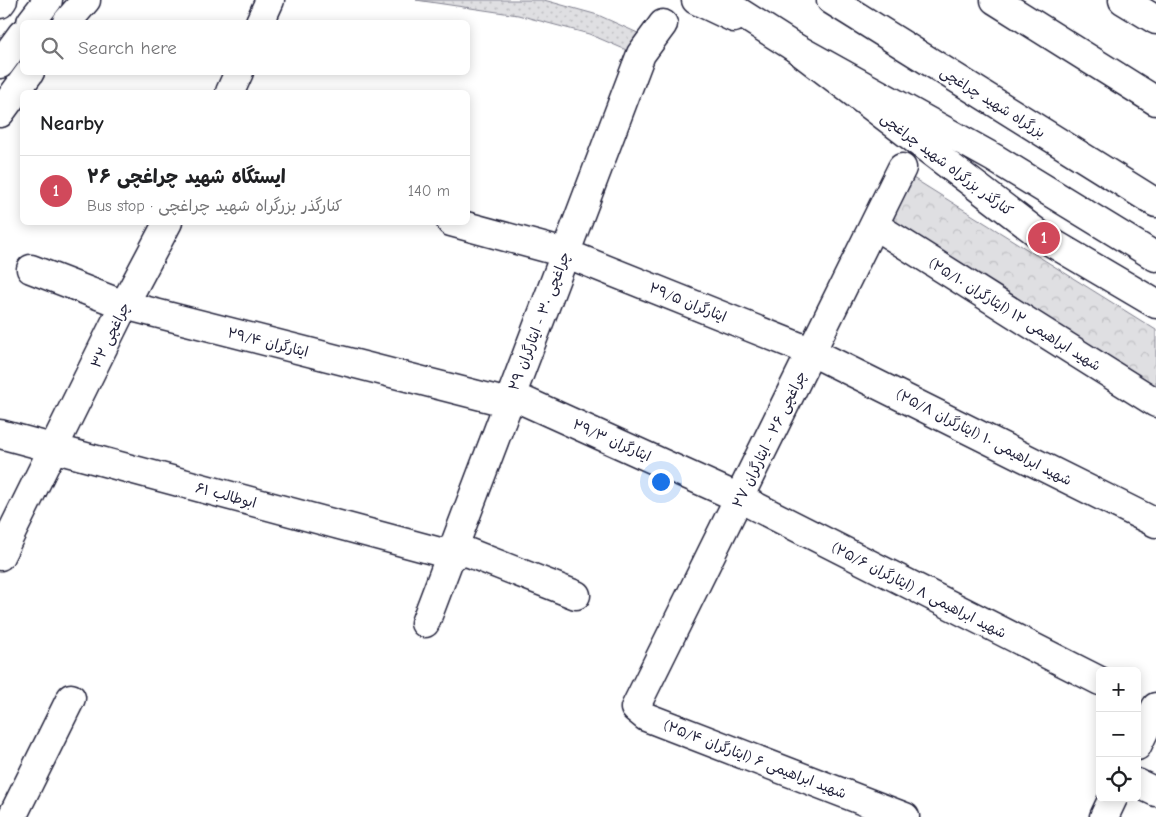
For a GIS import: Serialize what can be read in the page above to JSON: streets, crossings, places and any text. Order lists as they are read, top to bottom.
{
  "streets": {
    "main road": [
      "بزرگراه شهید چراغچی",
      "کنارگذر بزرگراه شهید چراغچی",
      "ایثارگران ۲۹/۵",
      "شهید ابراهیمی ۱۲ (ایثارگران ۲۵/۱۰)",
      "چراغچی ۳۰ - ایثارگران ۲۹",
      "چراغچی ۳۲",
      "ایثارگران ۲۹/۴",
      "شهید ابراهیمی ۱۰ (ایثارگران ۲۵/۸)",
      "چراغچی ۲۶ - ایثارگران ۲۷",
      "ایثارگران ۲۹/۳",
      "ابوطالب ۶۱",
      "شهید ابراهیمی ۸ (ایثارگران ۲۵/۶)",
      "شهید ابراهیمی ۶ (ایثارگران ۲۵/۴)"
    ]
  },
  "crossings": [
    ["ایثارگران ۲۹/۵", "چراغچی ۳۰ - ایثارگران ۲۹"],
    ["ایثارگران ۲۹/۵", "شهید ابراهیمی ۱۰ (ایثارگران ۲۵/۸)"],
    ["ایثارگران ۲۹/۵", "چراغچی ۲۶ - ایثارگران ۲۷"],
    ["شهید ابراهیمی ۱۲ (ایثارگران ۲۵/۱۰)", "چراغچی ۲۶ - ایثارگران ۲۷"],
    ["چراغچی ۳۰ - ایثارگران ۲۹", "ایثارگران ۲۹/۴"],
    ["چراغچی ۳۰ - ایثارگران ۲۹", "ایثارگران ۲۹/۳"],
    ["چراغچی ۳۰ - ایثارگران ۲۹", "ابوطالب ۶۱"],
    ["چراغچی ۳۲", "ایثارگران ۲۹/۴"],
    ["چراغچی ۳۲", "ابوطالب ۶۱"],
    ["ایثارگران ۲۹/۴", "ایثارگران ۲۹/۳"],
    ["شهید ابراهیمی ۱۰ (ایثارگران ۲۵/۸)", "چراغچی ۲۶ - ایثارگران ۲۷"],
    ["چراغچی ۲۶ - ایثارگران ۲۷", "ایثارگران ۲۹/۳"],
    ["چراغچی ۲۶ - ایثارگران ۲۷", "شهید ابراهیمی ۸ (ایثارگران ۲۵/۶)"],
    ["چراغچی ۲۶ - ایثارگران ۲۷", "شهید ابراهیمی ۶ (ایثارگران ۲۵/۴)"],
    ["ایثارگران ۲۹/۳", "شهید ابراهیمی ۸ (ایثارگران ۲۵/۶)"]
  ],
  "page": {
    "search": "Search here",
    "heading": "Nearby",
    "list": [
      {
        "mark": "1",
        "name": "ایستگاه شهید چراغچی ۲۶",
        "note": "Bus stop · کنارگذر بزرگراه شهید چراغچی",
        "value": "140 m"
      }
    ],
    "pins": "1",
    "map_buttons": ["+", "−"]
  }
}
